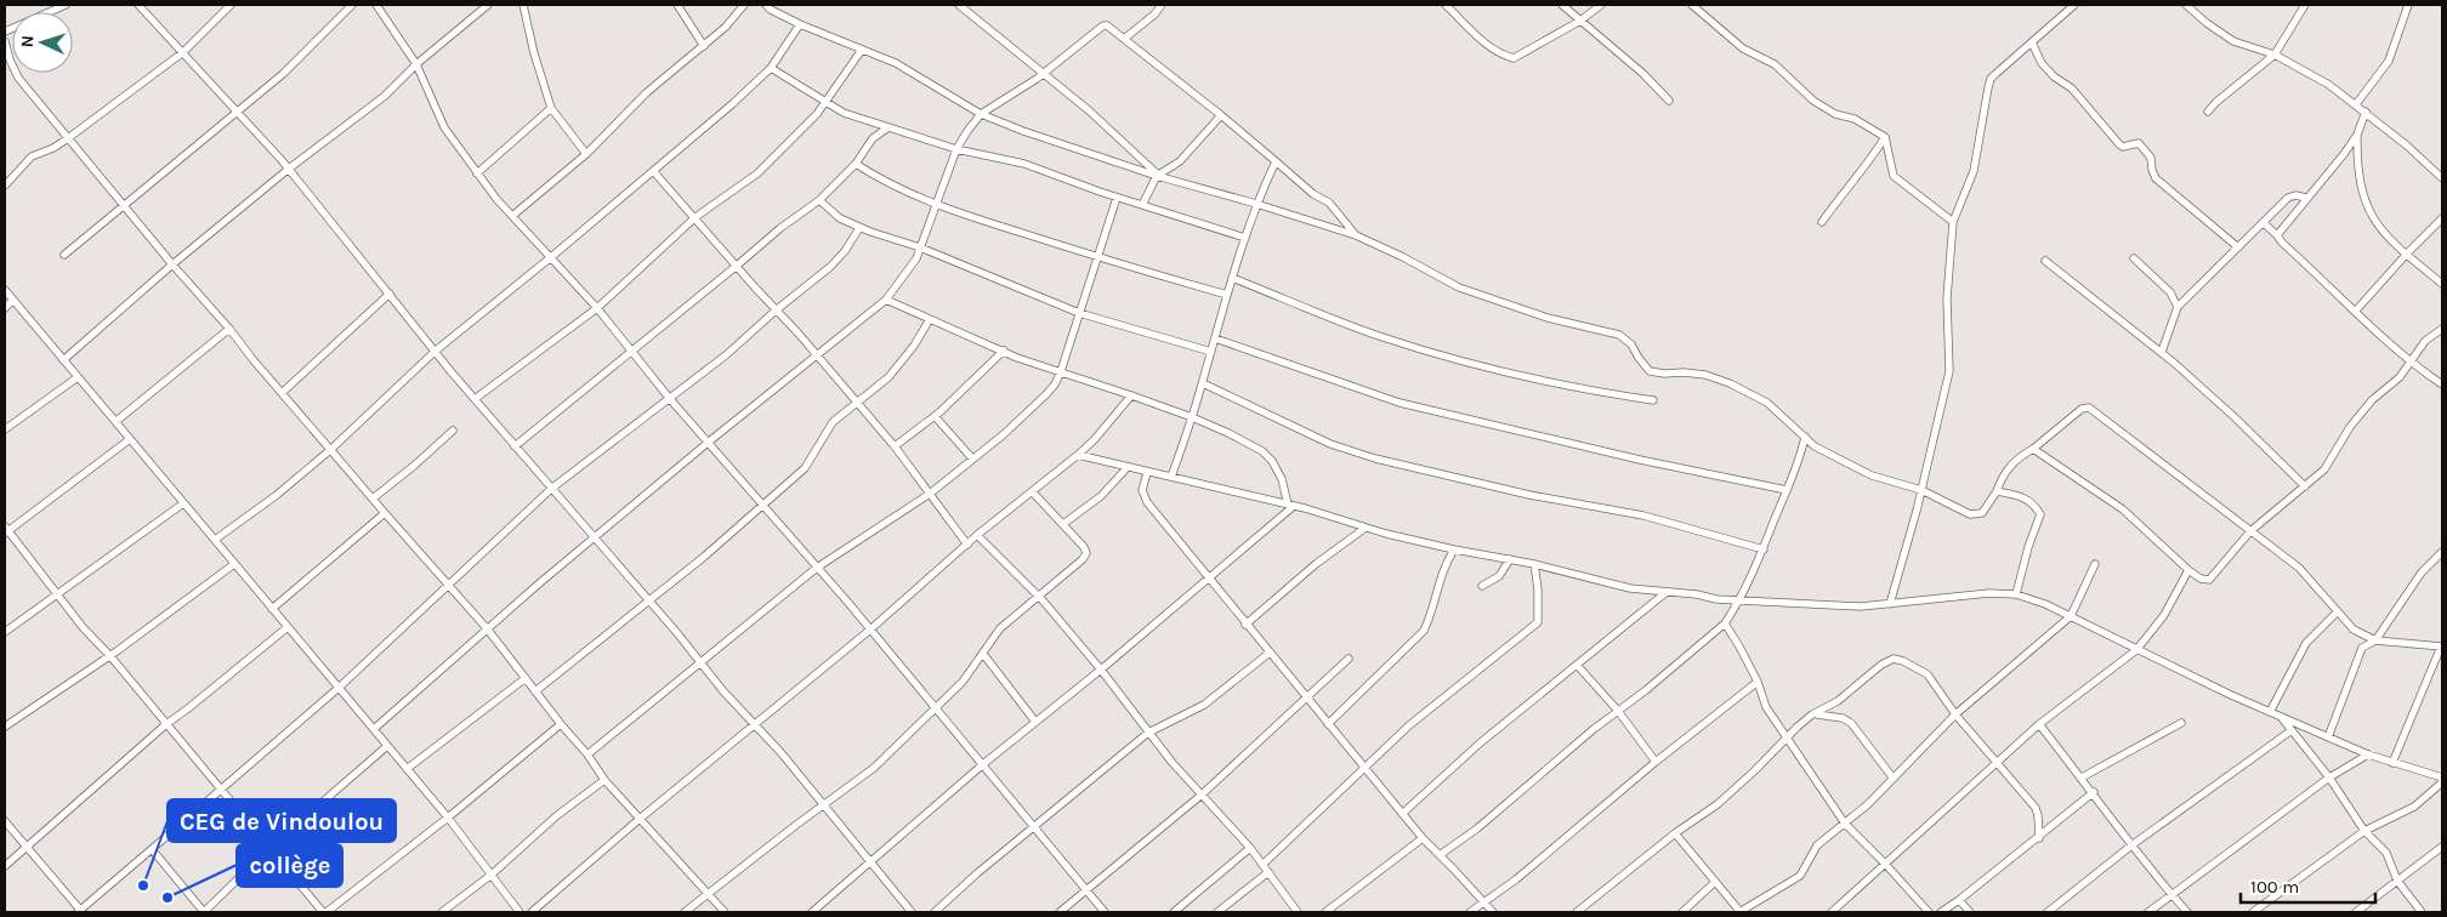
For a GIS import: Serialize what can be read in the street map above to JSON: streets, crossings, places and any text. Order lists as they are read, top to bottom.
{
  "places": ["CEG de Vindoulou", "collège"],
  "scale_bar": "100 m",
  "north": "left"
}
